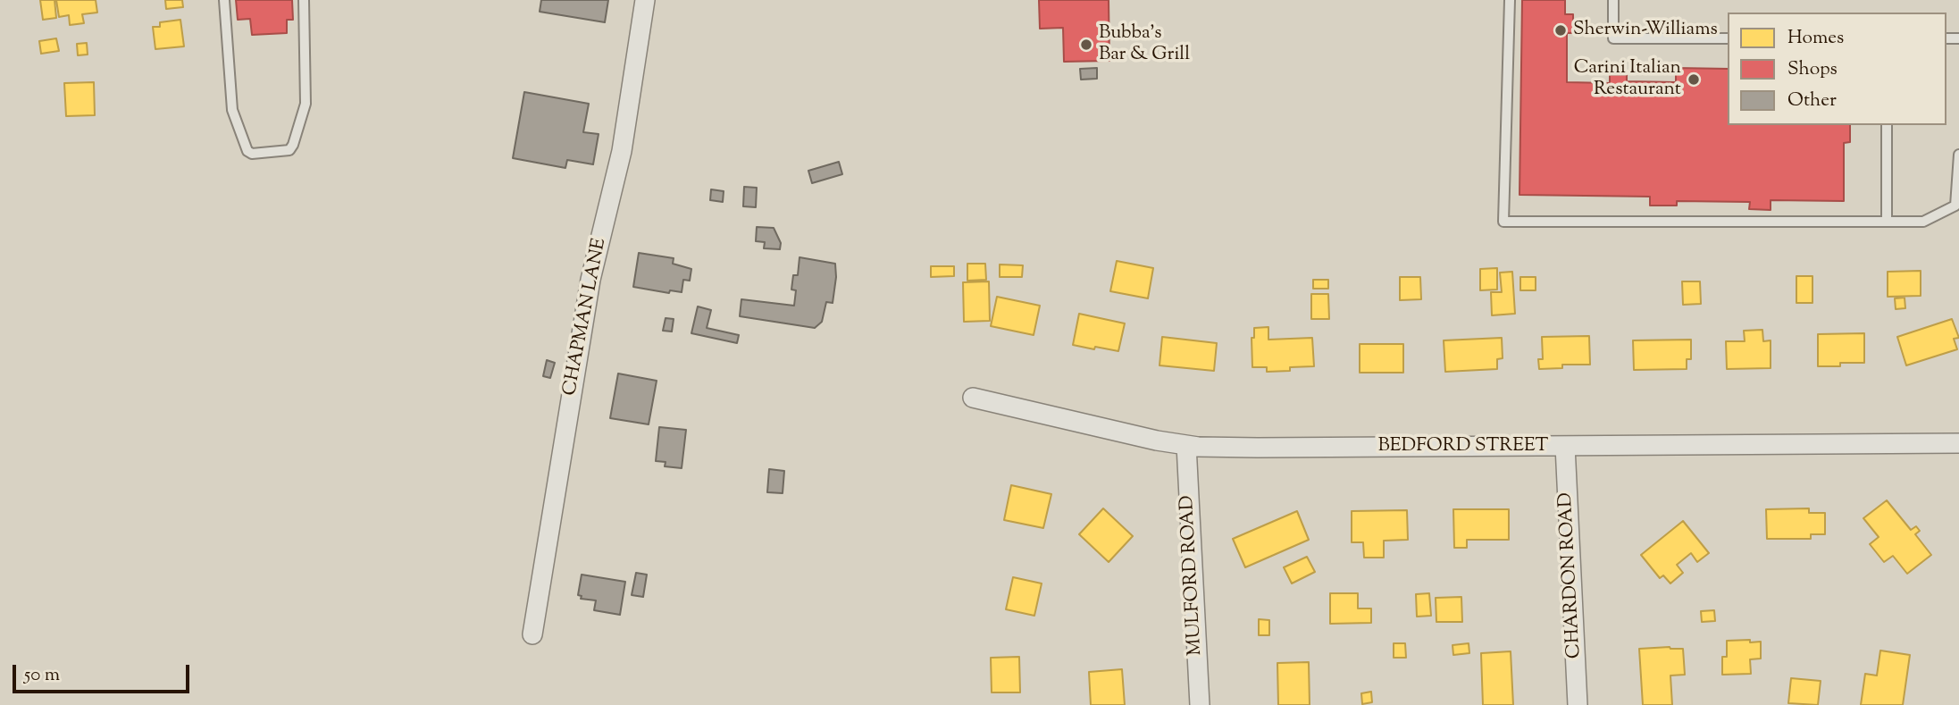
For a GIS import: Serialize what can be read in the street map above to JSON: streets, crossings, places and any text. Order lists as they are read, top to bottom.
{
  "streets": {
    "street": [
      "CHAPMAN LANE",
      "BEDFORD STREET",
      "MULFORD ROAD",
      "CHARDON ROAD"
    ]
  },
  "crossings": [
    ["BEDFORD STREET", "MULFORD ROAD"],
    ["BEDFORD STREET", "CHARDON ROAD"]
  ],
  "places": ["Sherwin-Williams", "Bubba's Bar & Grill", "Carini Italian Restaurant"],
  "legend": ["Homes", "Shops", "Other"],
  "scale_bar": "50 m"
}
